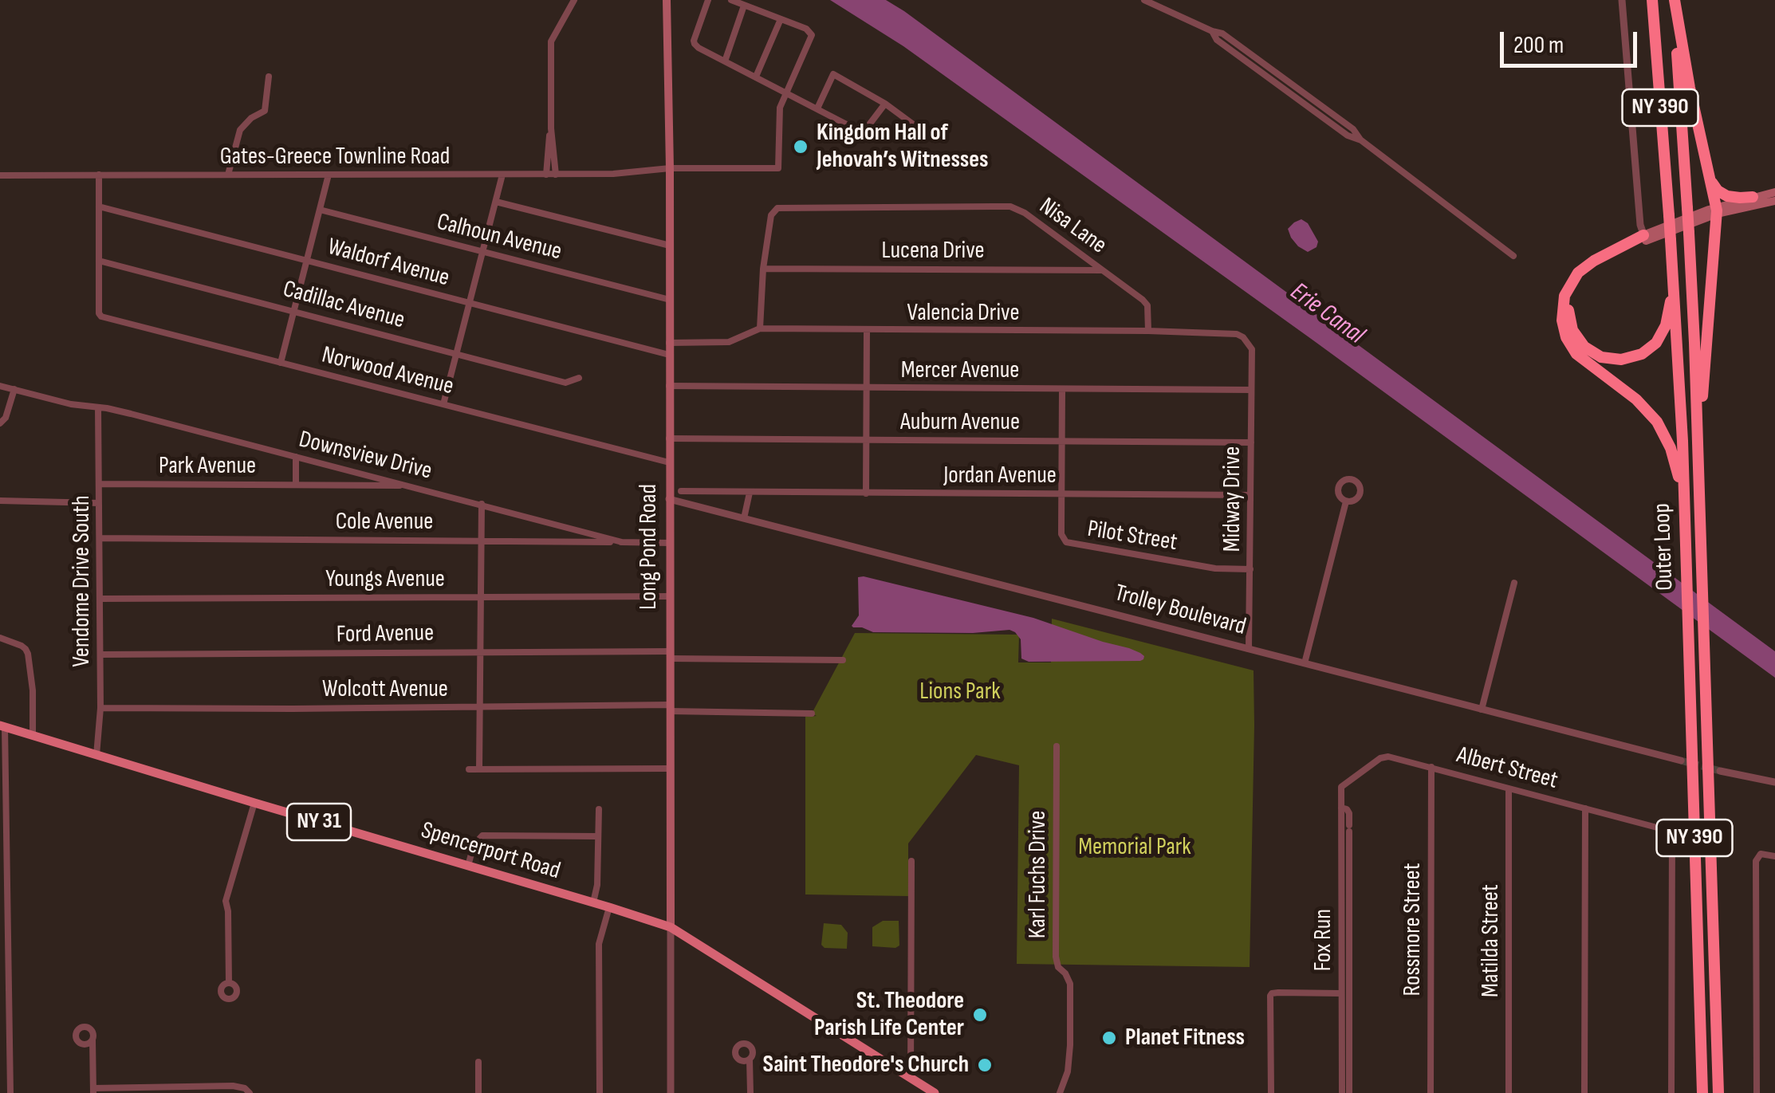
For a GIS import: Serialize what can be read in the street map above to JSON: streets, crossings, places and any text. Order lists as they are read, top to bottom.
{
  "streets": {
    "highway": ["NY 390", "Outer Loop"],
    "main road": ["Long Pond Road", "NY 31", "Spencerport Road"],
    "street": [
      "Gates-Greece Townline Road",
      "Nisa Lane",
      "Calhoun Avenue",
      "Lucena Drive",
      "Waldorf Avenue",
      "Cadillac Avenue",
      "Valencia Drive",
      "Mercer Avenue",
      "Norwood Avenue",
      "Auburn Avenue",
      "Downsview Drive",
      "Park Avenue",
      "Jordan Avenue",
      "Midway Drive",
      "Cole Avenue",
      "Pilot Street",
      "Youngs Avenue",
      "Vendome Drive South",
      "Trolley Boulevard",
      "Ford Avenue",
      "Wolcott Avenue",
      "Albert Street",
      "Karl Fuchs Drive",
      "Rossmore Street",
      "Fox Run",
      "Matilda Street"
    ]
  },
  "crossings": [
    ["Gates-Greece Townline Road", "Long Pond Road"],
    ["Nisa Lane", "Lucena Drive"],
    ["Nisa Lane", "Valencia Drive"],
    ["Calhoun Avenue", "Long Pond Road"],
    ["Waldorf Avenue", "Long Pond Road"],
    ["Cadillac Avenue", "Norwood Avenue"],
    ["Valencia Drive", "Midway Drive"],
    ["Valencia Drive", "Long Pond Road"],
    ["Mercer Avenue", "Midway Drive"],
    ["Mercer Avenue", "Pilot Street"],
    ["Mercer Avenue", "Long Pond Road"],
    ["Norwood Avenue", "Long Pond Road"],
    ["Auburn Avenue", "Midway Drive"],
    ["Auburn Avenue", "Pilot Street"],
    ["Auburn Avenue", "Long Pond Road"],
    ["Downsview Drive", "Park Avenue"],
    ["Downsview Drive", "Cole Avenue"],
    ["Downsview Drive", "Vendome Drive South"],
    ["Park Avenue", "Vendome Drive South"],
    ["Jordan Avenue", "Midway Drive"],
    ["Jordan Avenue", "Pilot Street"],
    ["Midway Drive", "Pilot Street"],
    ["Midway Drive", "Trolley Boulevard"],
    ["Cole Avenue", "Long Pond Road"],
    ["Cole Avenue", "Vendome Drive South"],
    ["Long Pond Road", "Youngs Avenue"],
    ["Long Pond Road", "Trolley Boulevard"],
    ["Long Pond Road", "Ford Avenue"],
    ["Long Pond Road", "Wolcott Avenue"],
    ["Long Pond Road", "Spencerport Road"],
    ["Youngs Avenue", "Vendome Drive South"],
    ["Vendome Drive South", "Ford Avenue"],
    ["Vendome Drive South", "Wolcott Avenue"],
    ["Vendome Drive South", "Spencerport Road"],
    ["Albert Street", "Rossmore Street"],
    ["Albert Street", "Fox Run"],
    ["Albert Street", "Matilda Street"]
  ],
  "water": ["Erie Canal"],
  "parks": ["Lions Park", "Memorial Park"],
  "places": [
    "Kingdom Hall of Jehovah’s Witnesses",
    "St. Theodore Parish Life Center",
    "Planet Fitness",
    "Saint Theodore's Church"
  ],
  "scale_bar": "200 m"
}
